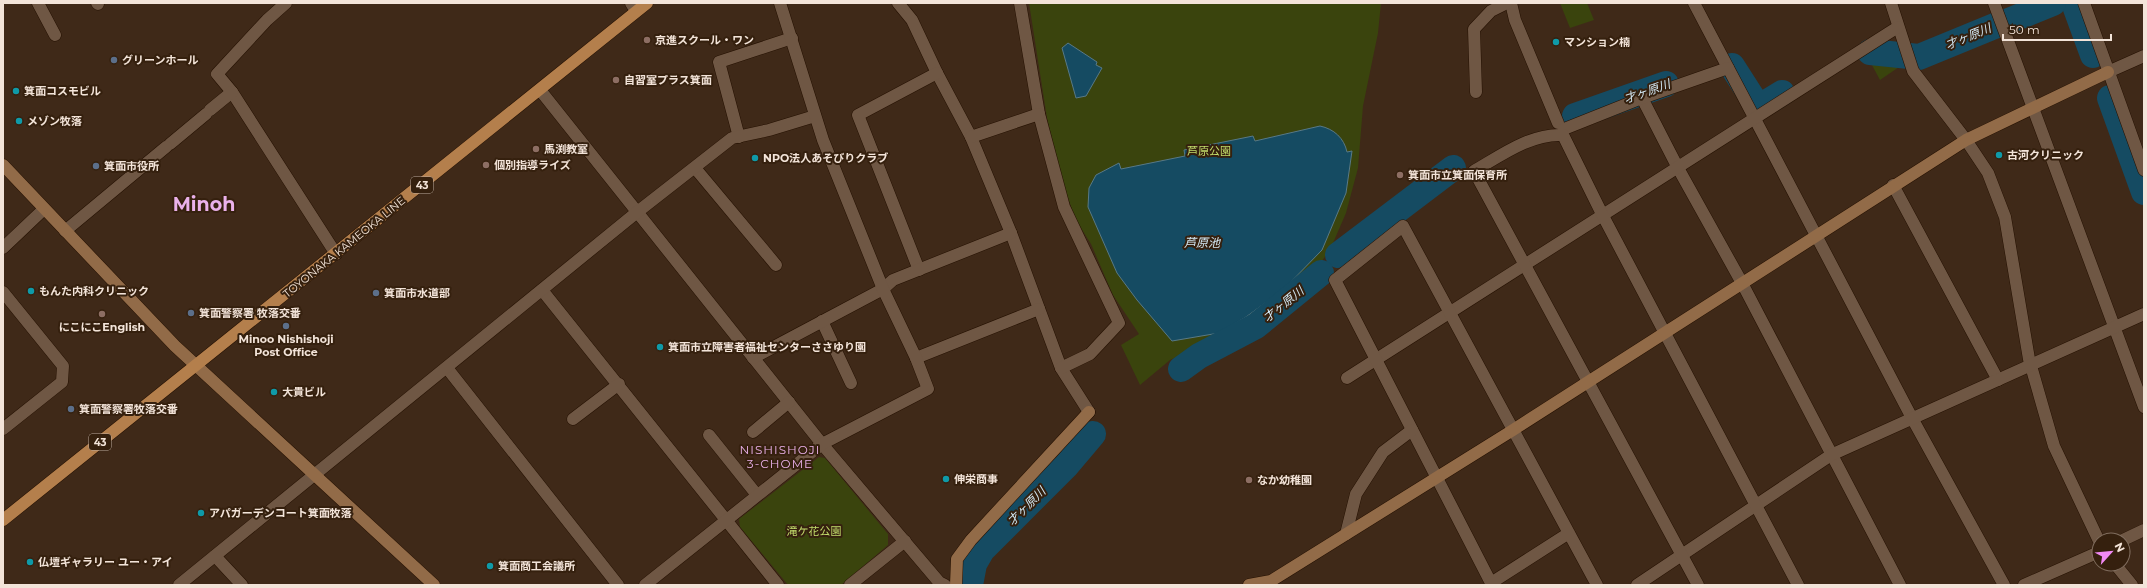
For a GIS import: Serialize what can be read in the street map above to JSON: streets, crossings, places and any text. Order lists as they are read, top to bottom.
{
  "streets": {
    "main road": ["43", "TOYONAKA KAMEOKA LINE"]
  },
  "districts": ["Minoh", "NISHISHOJI 3-CHOME"],
  "water": ["才ヶ原川", "芦原池"],
  "parks": ["芦原公園", "滝ケ花公園"],
  "places": [
    "京進スクール・ワン",
    "マンション楠",
    "グリーンホール",
    "自習室プラス箕面",
    "箕面コスモビル",
    "メゾン牧落",
    "馬渕教室",
    "古河クリニック",
    "NPO法人あそびりクラブ",
    "個別指導ライズ",
    "箕面市役所",
    "箕面市立箕面保育所",
    "もんた内科クリニック",
    "箕面市水道部",
    "箕面警察署 牧落交番",
    "にこにこEnglish",
    "Minoo Nishishoji Post Office",
    "箕面市立障害者福祉センターささゆり園",
    "大貴ビル",
    "箕面警察署牧落交番",
    "伸栄商事",
    "なか幼稚園",
    "アパガーデンコート箕面牧落",
    "仏壇ギャラリー ユー・アイ",
    "箕面商工会議所"
  ],
  "scale_bar": "50 m",
  "north": "top right"
}
